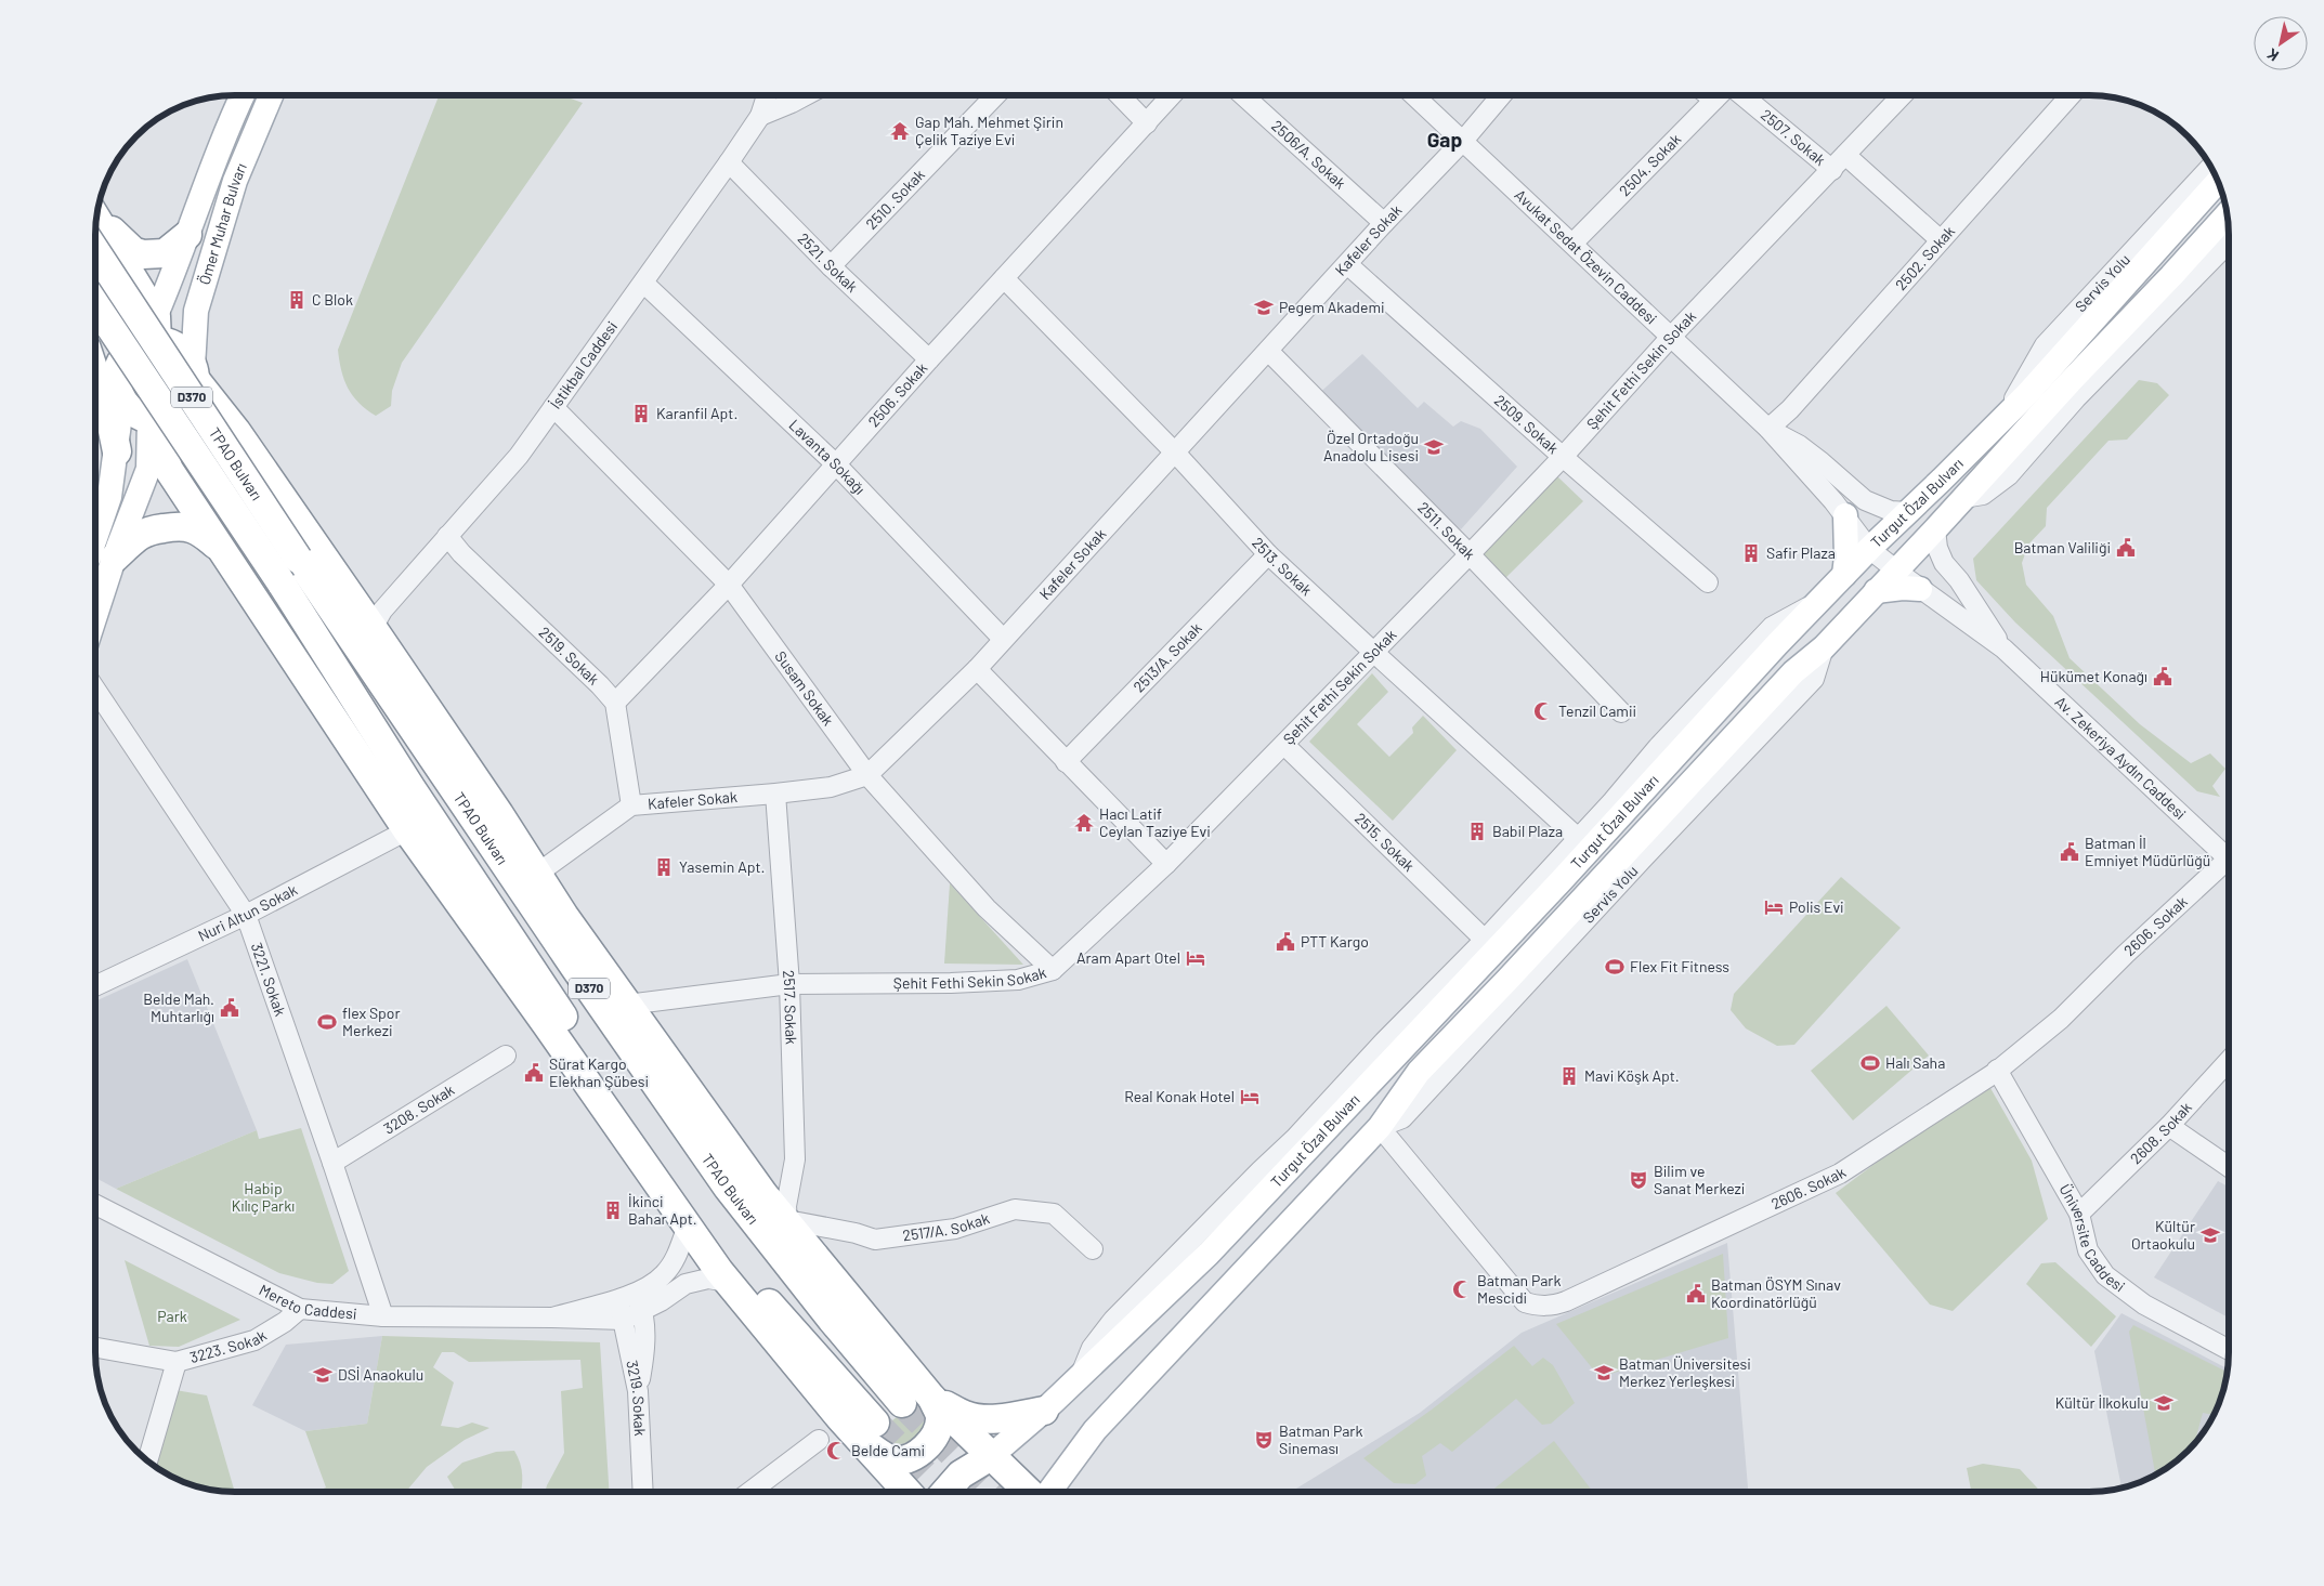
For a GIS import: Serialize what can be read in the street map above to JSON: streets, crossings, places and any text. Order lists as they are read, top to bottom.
{
  "streets": {
    "highway": ["D370", "TPAO Bulvarı"],
    "main road": ["Ömer Muhar Bulvarı", "Turgut Özal Bulvarı"],
    "street": [
      "2507. Sokak",
      "2506/A. Sokak",
      "2504. Sokak",
      "2510. Sokak",
      "Kafeler Sokak",
      "Avukat Sedat Özevin Caddesi",
      "2502. Sokak",
      "2521. Sokak",
      "Servis Yolu",
      "İstikbal Caddesi",
      "Şehit Fethi Sekin Sokak",
      "2506. Sokak",
      "2509. Sokak",
      "Lavanta Sokağı",
      "2511. Sokak",
      "2513. Sokak",
      "2519. Sokak",
      "2513/A. Sokak",
      "Susam Sokak",
      "Av. Zekeriya Aydın Caddesi",
      "2515. Sokak",
      "Nuri Altun Sokak",
      "2606. Sokak",
      "3221. Sokak",
      "2517. Sokak",
      "3208. Sokak",
      "2608. Sokak",
      "2517/A. Sokak",
      "Üniversite Caddesi",
      "Mereto Caddesi",
      "3223. Sokak",
      "3219. Sokak"
    ]
  },
  "crossings": [
    ["2507. Sokak", "2502. Sokak"],
    ["2507. Sokak", "Şehit Fethi Sekin Sokak"],
    ["2506/A. Sokak", "Kafeler Sokak"],
    ["2504. Sokak", "Avukat Sedat Özevin Caddesi"],
    ["2510. Sokak", "2521. Sokak"],
    ["Ömer Muhar Bulvarı", "TPAO Bulvarı"],
    ["Kafeler Sokak", "Avukat Sedat Özevin Caddesi"],
    ["Kafeler Sokak", "2509. Sokak"],
    ["Kafeler Sokak", "Lavanta Sokağı"],
    ["Kafeler Sokak", "TPAO Bulvarı"],
    ["Kafeler Sokak", "2511. Sokak"],
    ["Kafeler Sokak", "2513. Sokak"],
    ["Kafeler Sokak", "Susam Sokak"],
    ["Kafeler Sokak", "2517. Sokak"],
    ["Avukat Sedat Özevin Caddesi", "2502. Sokak"],
    ["Avukat Sedat Özevin Caddesi", "Şehit Fethi Sekin Sokak"],
    ["2521. Sokak", "İstikbal Caddesi"],
    ["2521. Sokak", "2506. Sokak"],
    ["Servis Yolu", "Turgut Özal Bulvarı"],
    ["İstikbal Caddesi", "Lavanta Sokağı"],
    ["İstikbal Caddesi", "TPAO Bulvarı"],
    ["İstikbal Caddesi", "2519. Sokak"],
    ["İstikbal Caddesi", "Susam Sokak"],
    ["Şehit Fethi Sekin Sokak", "2509. Sokak"],
    ["Şehit Fethi Sekin Sokak", "TPAO Bulvarı"],
    ["Şehit Fethi Sekin Sokak", "2511. Sokak"],
    ["Şehit Fethi Sekin Sokak", "2513. Sokak"],
    ["Şehit Fethi Sekin Sokak", "Susam Sokak"],
    ["Şehit Fethi Sekin Sokak", "2515. Sokak"],
    ["Şehit Fethi Sekin Sokak", "2517. Sokak"],
    ["2506. Sokak", "Lavanta Sokağı"],
    ["2506. Sokak", "2513. Sokak"],
    ["2506. Sokak", "2519. Sokak"],
    ["2506. Sokak", "Susam Sokak"],
    ["TPAO Bulvarı", "Turgut Özal Bulvarı"],
    ["TPAO Bulvarı", "Nuri Altun Sokak"],
    ["TPAO Bulvarı", "2517. Sokak"],
    ["TPAO Bulvarı", "2517/A. Sokak"],
    ["TPAO Bulvarı", "Mereto Caddesi"],
    ["Turgut Özal Bulvarı", "2606. Sokak"],
    ["2513. Sokak", "2513/A. Sokak"],
    ["Nuri Altun Sokak", "3221. Sokak"],
    ["2606. Sokak", "Üniversite Caddesi"],
    ["3221. Sokak", "3208. Sokak"],
    ["3221. Sokak", "Mereto Caddesi"],
    ["2517. Sokak", "2517/A. Sokak"],
    ["2608. Sokak", "Üniversite Caddesi"],
    ["Mereto Caddesi", "3223. Sokak"],
    ["Mereto Caddesi", "3219. Sokak"]
  ],
  "districts": ["Gap"],
  "parks": ["Habip Kılıç Parkı", "Park"],
  "places": {
    "temple": ["Gap Mah. Mehmet Şirin Çelik Taziye Evi", "Hacı Latif Ceylan Taziye Evi"],
    "building": [
      "C Blok",
      "Karanfil Apt.",
      "Safir Plaza",
      "Babil Plaza",
      "Yasemin Apt.",
      "Mavi Köşk Apt.",
      "İkinci Bahar Apt."
    ],
    "school or university": [
      "Pegem Akademi",
      "Özel Ortadoğu Anadolu Lisesi",
      "Kültür Ortaokulu",
      "Batman Üniversitesi Merkez Yerleşkesi",
      "DSİ Anaokulu",
      "Kültür İlkokulu"
    ],
    "public building": [
      "Batman Valiliği",
      "Hükümet Konağı",
      "Batman İl Emniyet Müdürlüğü",
      "PTT Kargo",
      "Belde Mah. Muhtarlığı",
      "Sürat Kargo Elekhan Şübesi",
      "Batman ÖSYM Sınav Koordinatörlüğü"
    ],
    "mosque": ["Tenzil Camii", "Batman Park Mescidi", "Belde Cami"],
    "hotel": ["Polis Evi", "Aram Apart Otel", "Real Konak Hotel"],
    "sports": ["Flex Fit Fitness", "flex Spor Merkezi", "Halı Saha"],
    "theatre": ["Bilim ve Sanat Merkezi", "Batman Park Sineması"]
  },
  "north": "bottom left"
}
